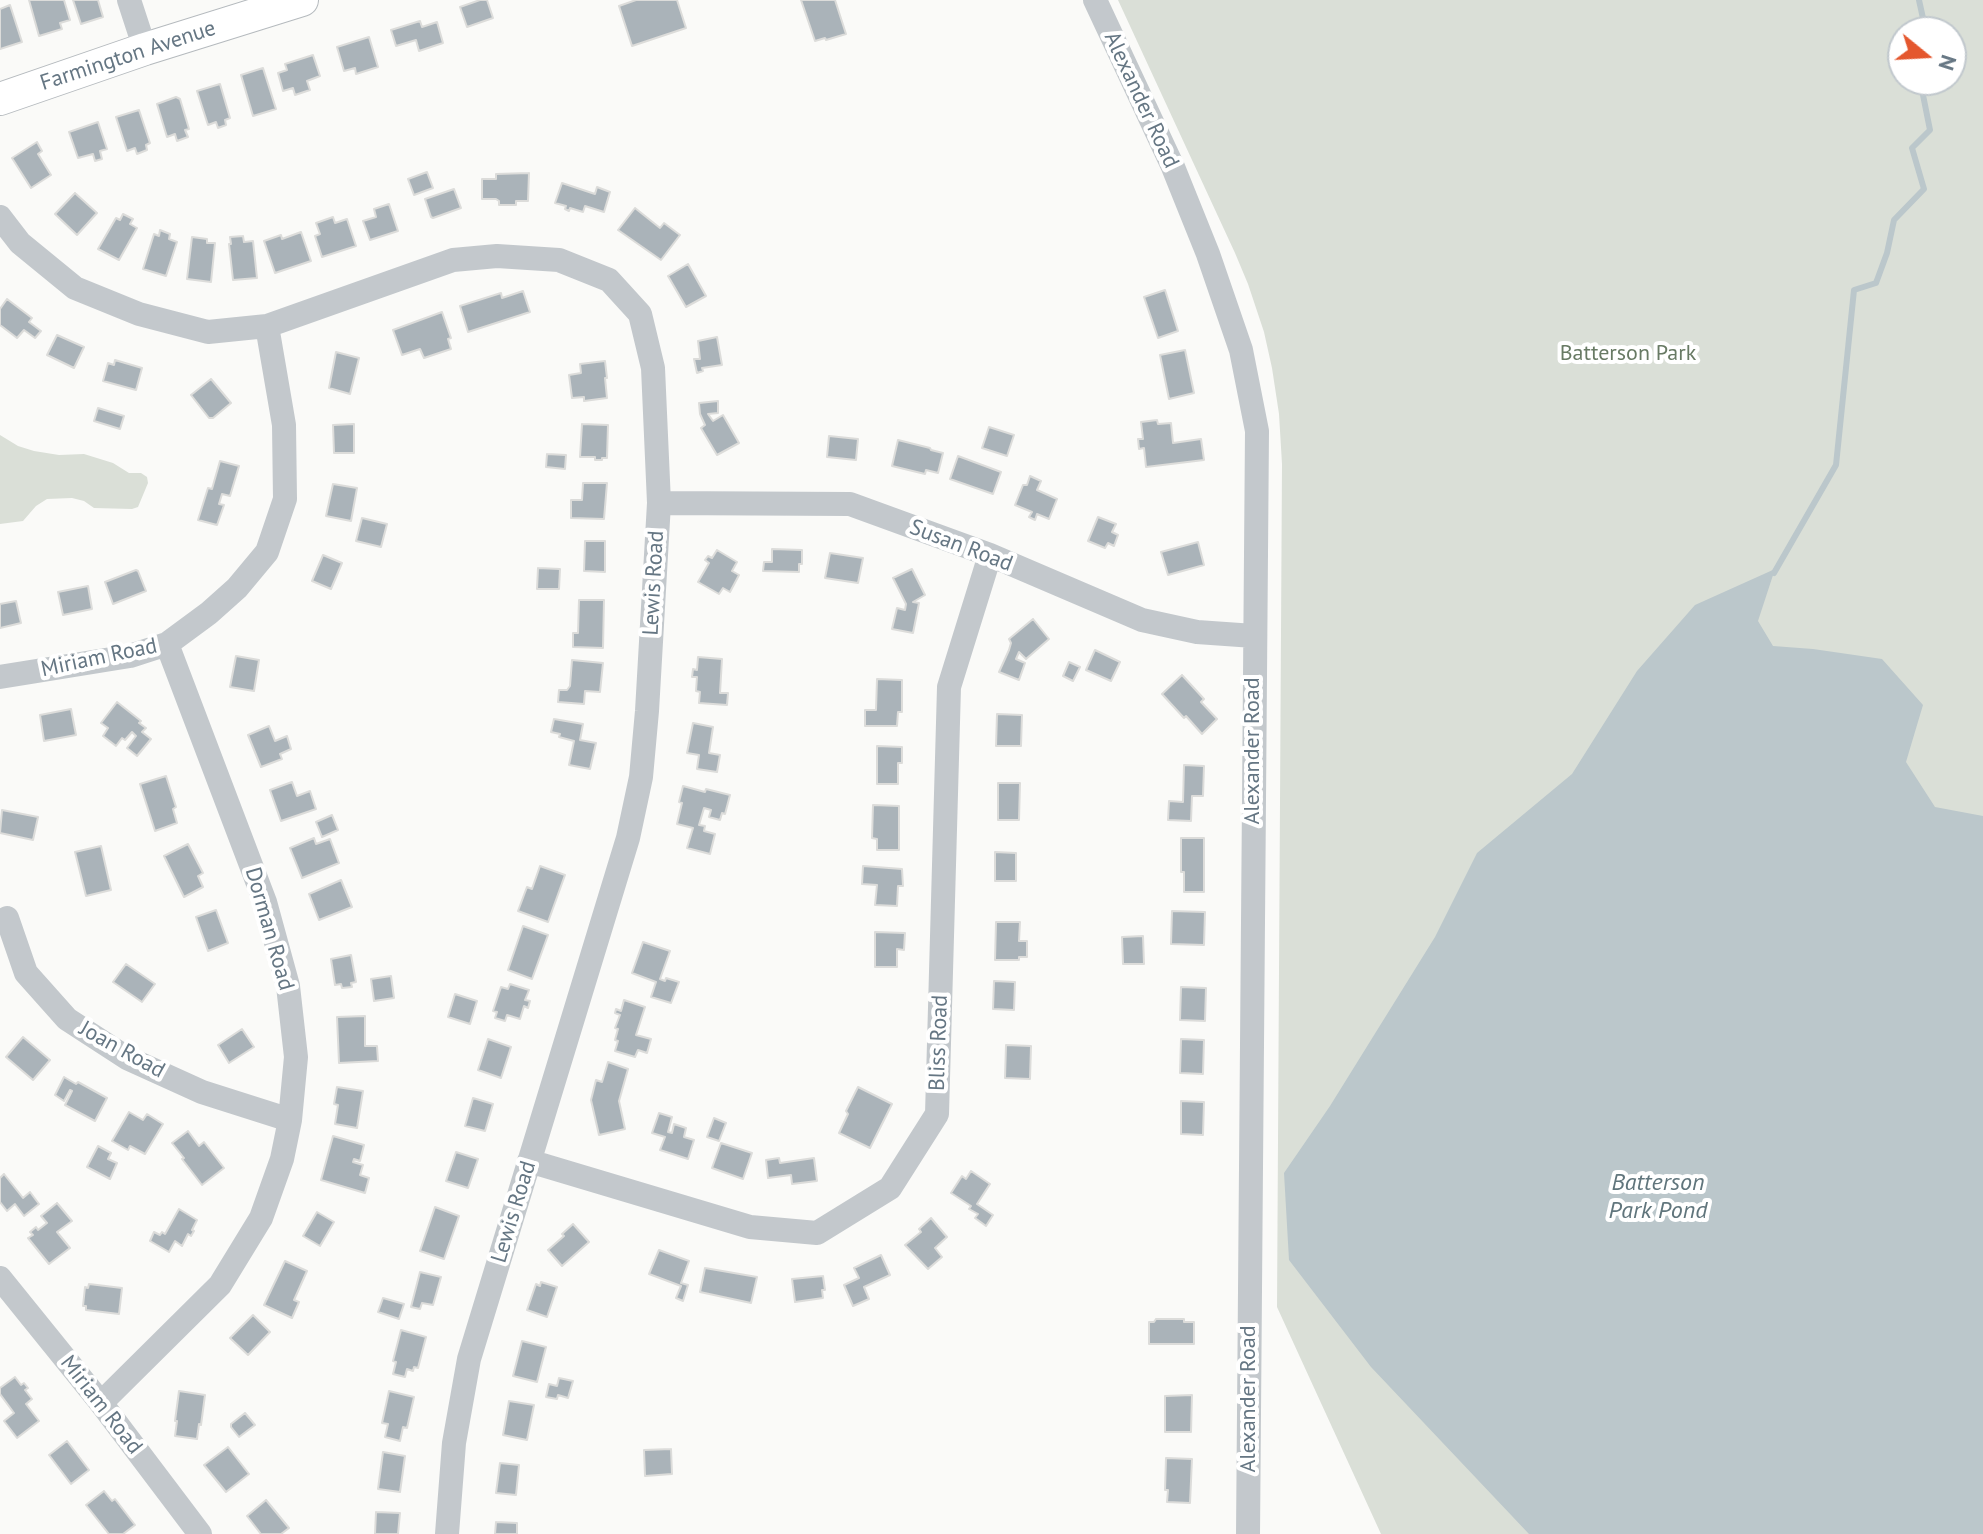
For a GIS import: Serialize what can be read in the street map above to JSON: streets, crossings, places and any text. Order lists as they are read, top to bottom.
{
  "streets": {
    "main road": ["Farmington Avenue"],
    "street": [
      "Alexander Road",
      "Susan Road",
      "Lewis Road",
      "Miriam Road",
      "Dorman Road",
      "Bliss Road",
      "Joan Road"
    ]
  },
  "crossings": [
    ["Alexander Road", "Susan Road"],
    ["Susan Road", "Lewis Road"],
    ["Susan Road", "Bliss Road"],
    ["Lewis Road", "Miriam Road"],
    ["Lewis Road", "Bliss Road"],
    ["Miriam Road", "Dorman Road"],
    ["Dorman Road", "Joan Road"]
  ],
  "water": ["Batterson Park Pond"],
  "parks": ["Batterson Park"],
  "north": "right"
}
